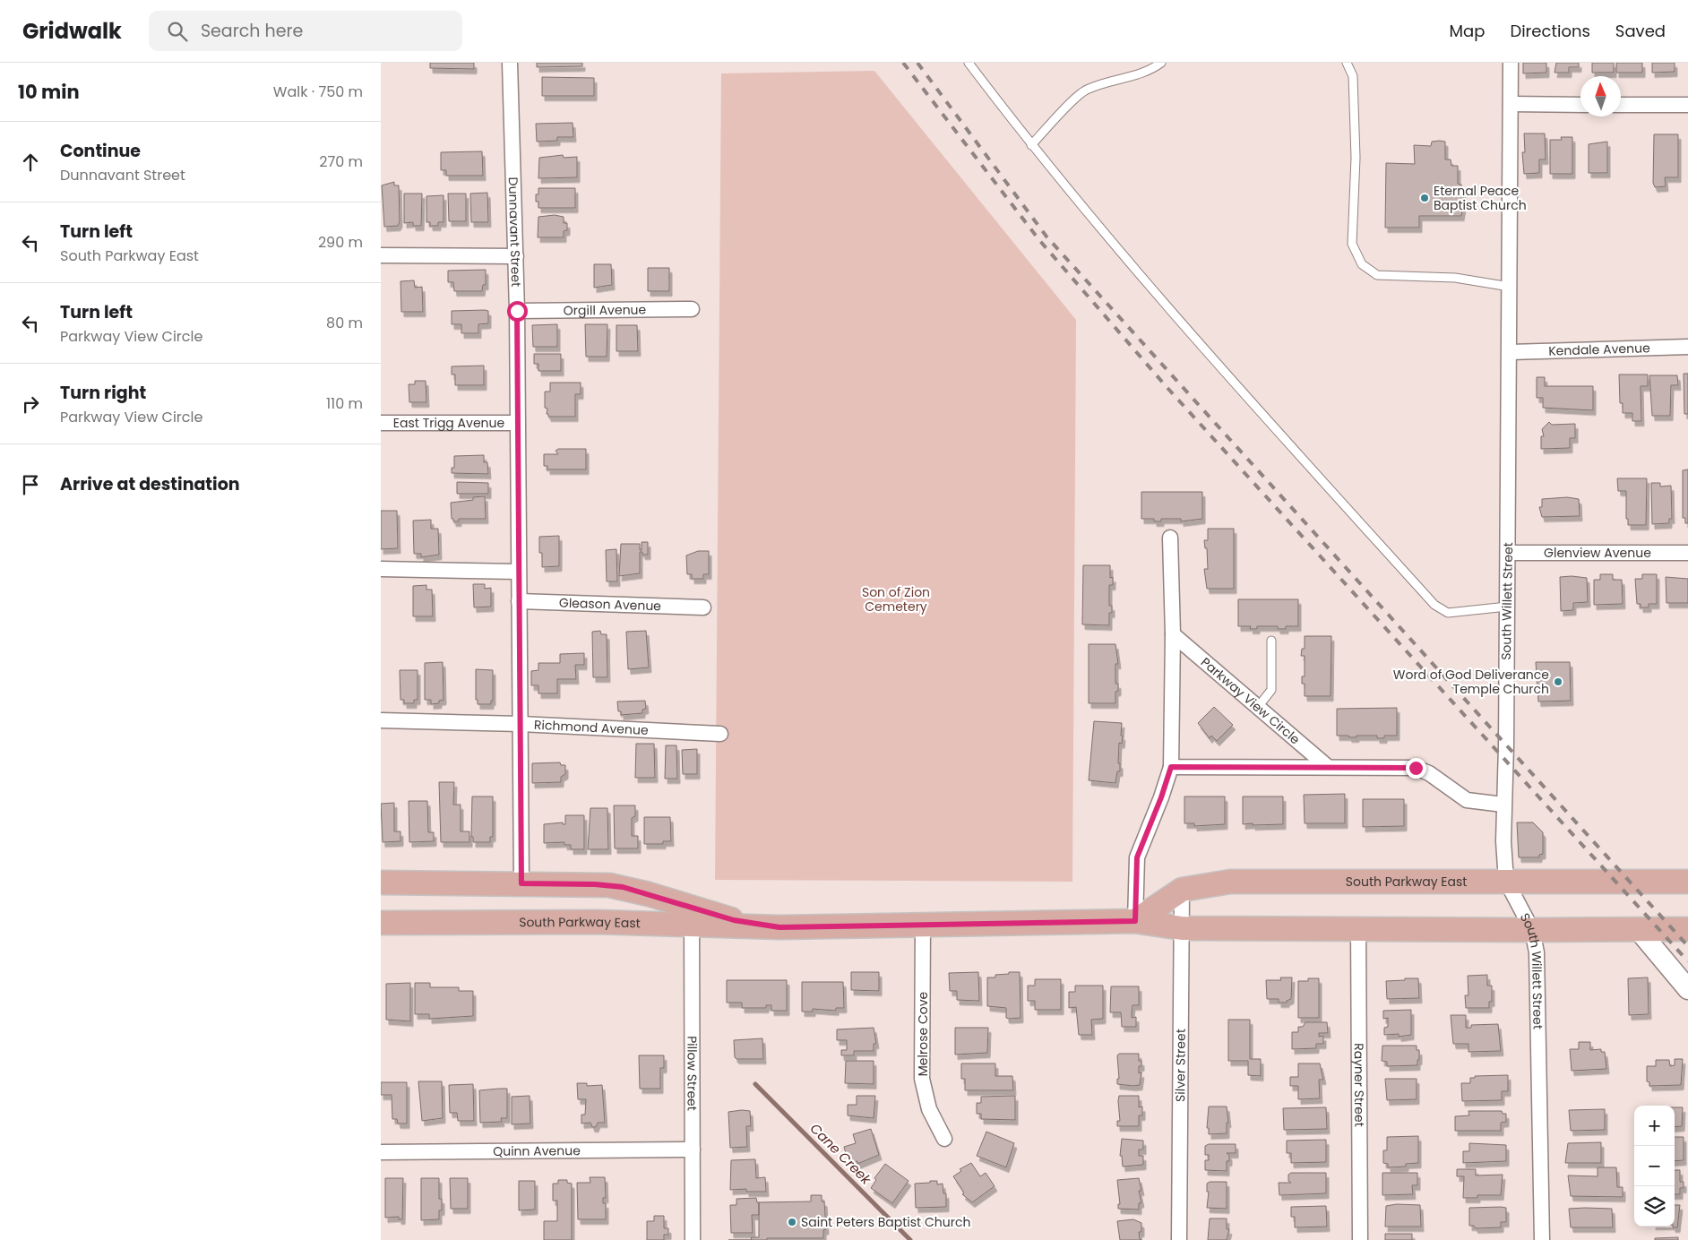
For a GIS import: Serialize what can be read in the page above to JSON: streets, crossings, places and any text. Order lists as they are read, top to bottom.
{
  "streets": {
    "main road": ["South Parkway East"],
    "street": [
      "Dunnavant Street",
      "Orgill Avenue",
      "Kendale Avenue",
      "East Trigg Avenue",
      "Glenview Avenue",
      "South Willett Street",
      "Gleason Avenue",
      "Parkway View Circle",
      "Richmond Avenue",
      "Melrose Cove",
      "Silver Street",
      "Pillow Street",
      "Rayner Street",
      "Quinn Avenue"
    ]
  },
  "crossings": [
    ["Dunnavant Street", "Orgill Avenue"],
    ["Dunnavant Street", "East Trigg Avenue"],
    ["Dunnavant Street", "Gleason Avenue"],
    ["Dunnavant Street", "Richmond Avenue"],
    ["Dunnavant Street", "South Parkway East"],
    ["Kendale Avenue", "South Willett Street"],
    ["Glenview Avenue", "South Willett Street"],
    ["South Willett Street", "South Parkway East"],
    ["South Parkway East", "Melrose Cove"],
    ["South Parkway East", "Silver Street"],
    ["South Parkway East", "Pillow Street"],
    ["South Parkway East", "Rayner Street"],
    ["Pillow Street", "Quinn Avenue"]
  ],
  "water": ["Cane Creek"],
  "parks": ["Son of Zion Cemetery"],
  "places": ["Eternal Peace Baptist Church", "Word of God Deliverance Temple Church", "Saint Peters Baptist Church"],
  "north": "top",
  "page": {
    "header": "Gridwalk",
    "search": "Search here",
    "nav": ["Map", "Directions", "Saved"],
    "heading": ["10 min", "Walk · 750 m"],
    "list": [
      ["Continue", "Dunnavant Street", "270 m"],
      ["Turn left", "South Parkway East", "290 m"],
      ["Turn left", "Parkway View Circle", "80 m"],
      ["Turn right", "Parkway View Circle", "110 m"],
      "Arrive at destination"
    ],
    "map_buttons": ["+", "−"]
  }
}
